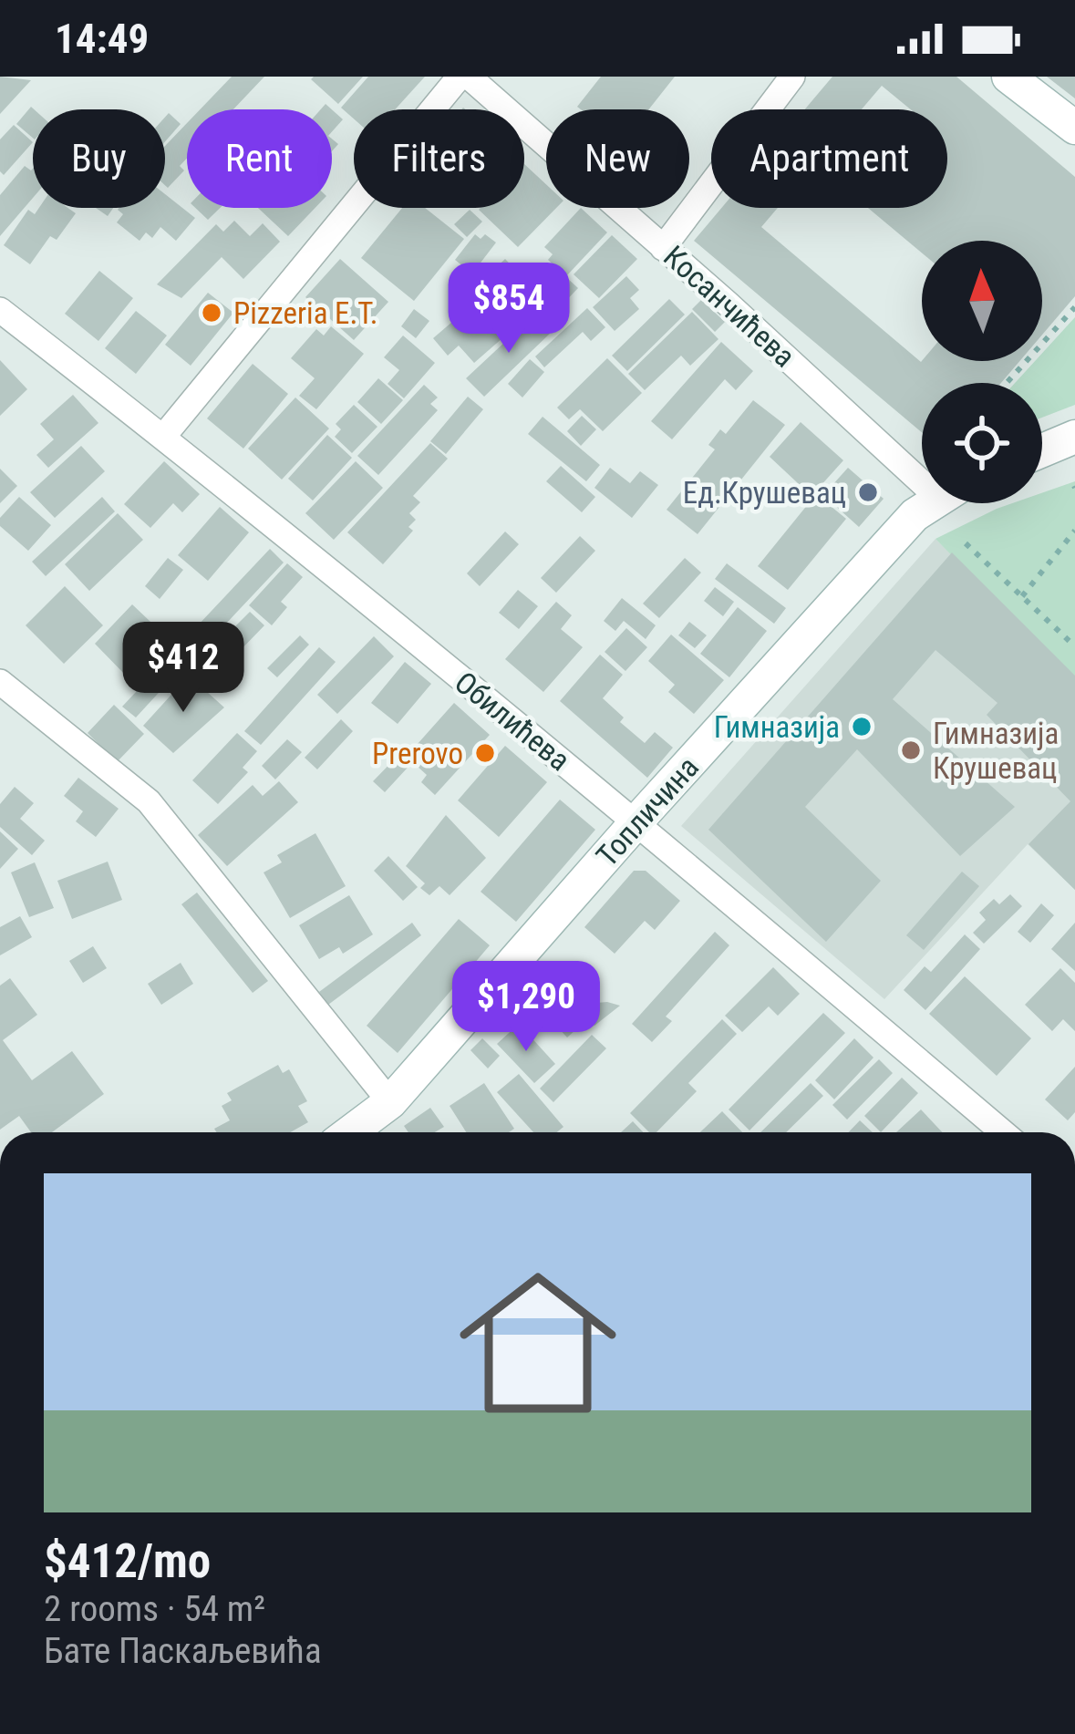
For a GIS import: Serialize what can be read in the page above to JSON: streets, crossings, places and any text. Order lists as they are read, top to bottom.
{
  "streets": {
    "street": ["Косанчићева", "Обилићева", "Топличина"]
  },
  "crossings": [
    ["Обилићева", "Топличина"]
  ],
  "places": [
    "Pizzeria E.T.",
    "Ед.Крушевац",
    "Гимназија",
    "Гимназија Крушевац",
    "Prerovo"
  ],
  "north": "top",
  "page": {
    "status": "14:49",
    "chip": [
      "Buy",
      "Rent",
      "Filters",
      "New",
      "Apartment"
    ],
    "price": ["$854", "$412", "$1,290"],
    "list": [
      {
        "name": "$412/mo",
        "note": "2 rooms · 54 m² · Бате Паскаљевића"
      }
    ]
  }
}
